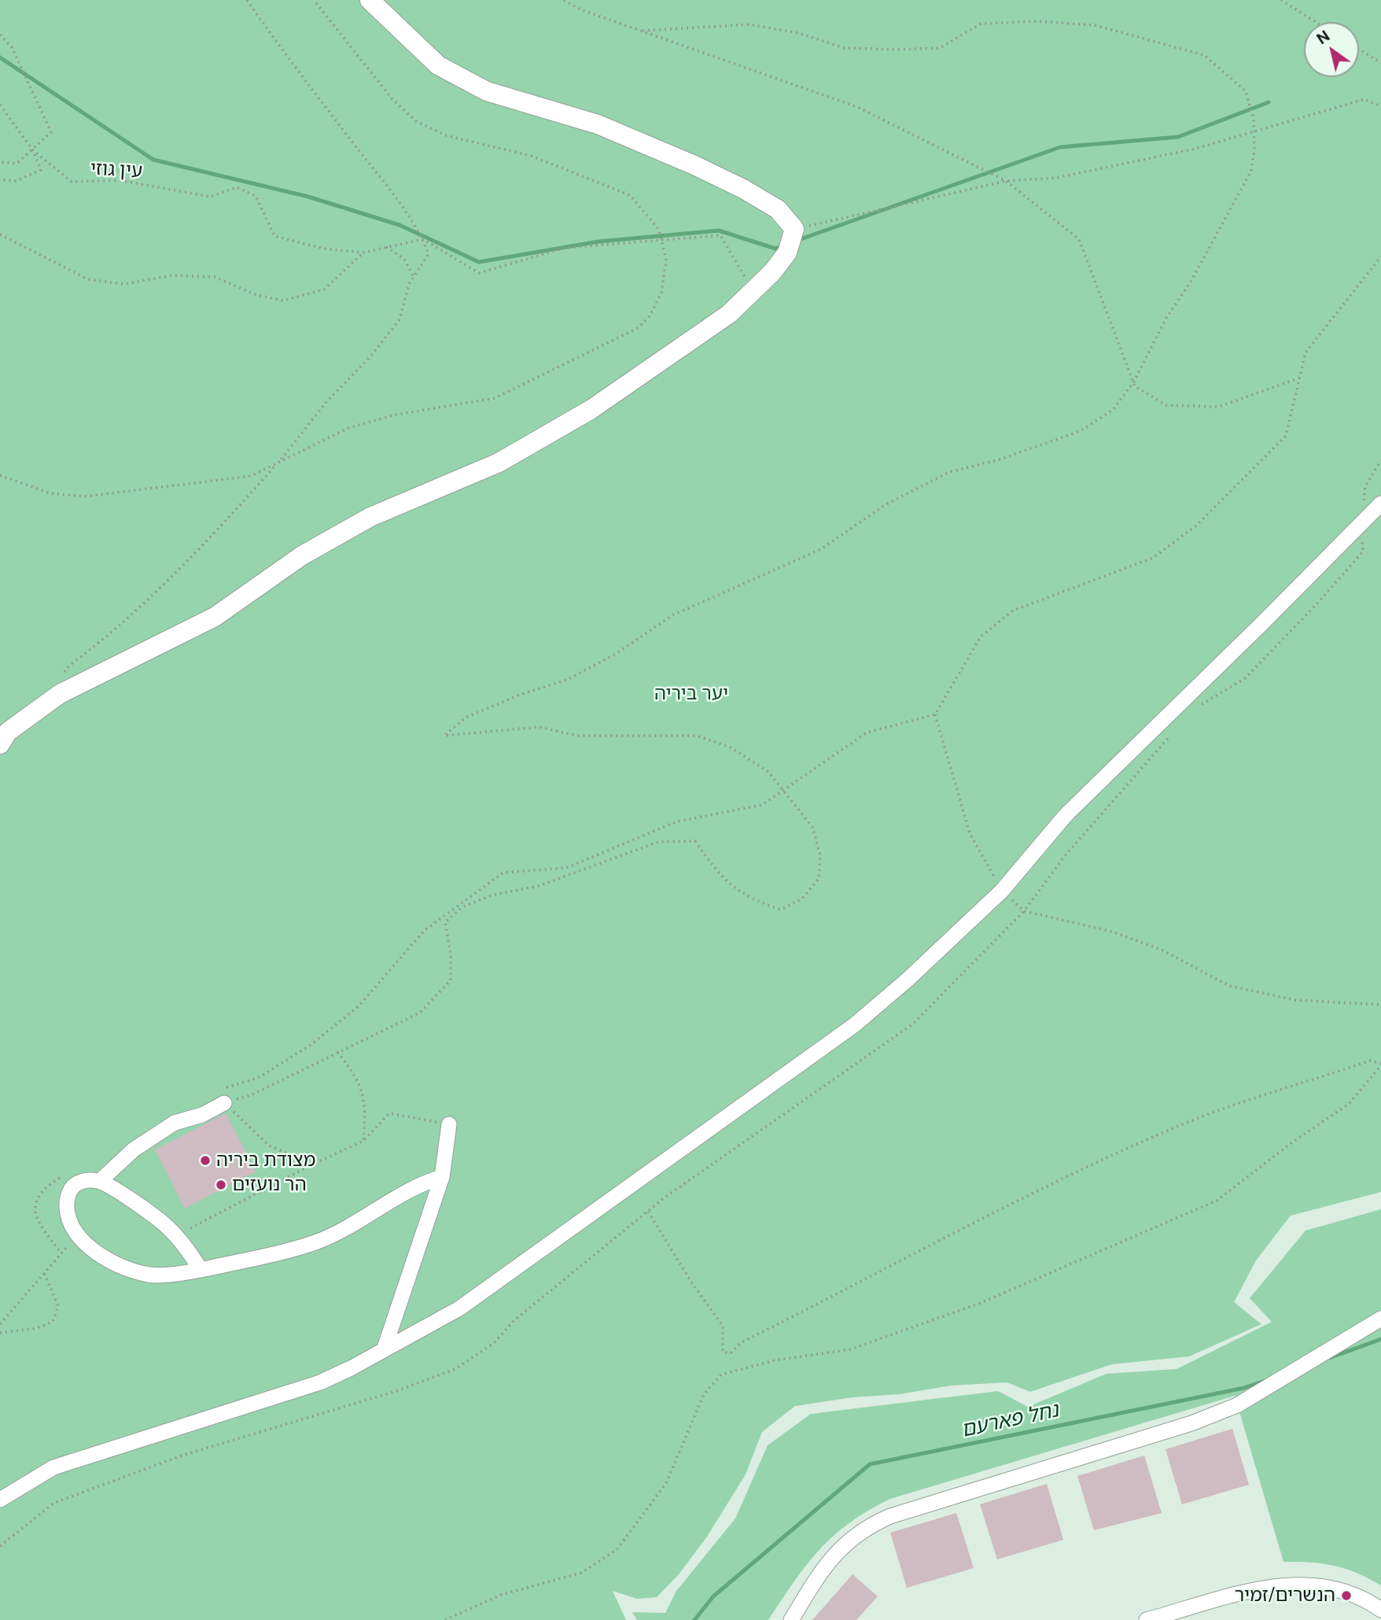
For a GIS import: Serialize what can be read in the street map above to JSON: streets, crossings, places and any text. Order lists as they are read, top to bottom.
{
  "streets": {
    "path": ["עין גוזי"]
  },
  "water": ["נחל פארעם"],
  "parks": ["יער ביריה"],
  "places": ["מצודת ביריה", "הר נועזים", "הנשרים/זמיר"],
  "north": "top left"
}
